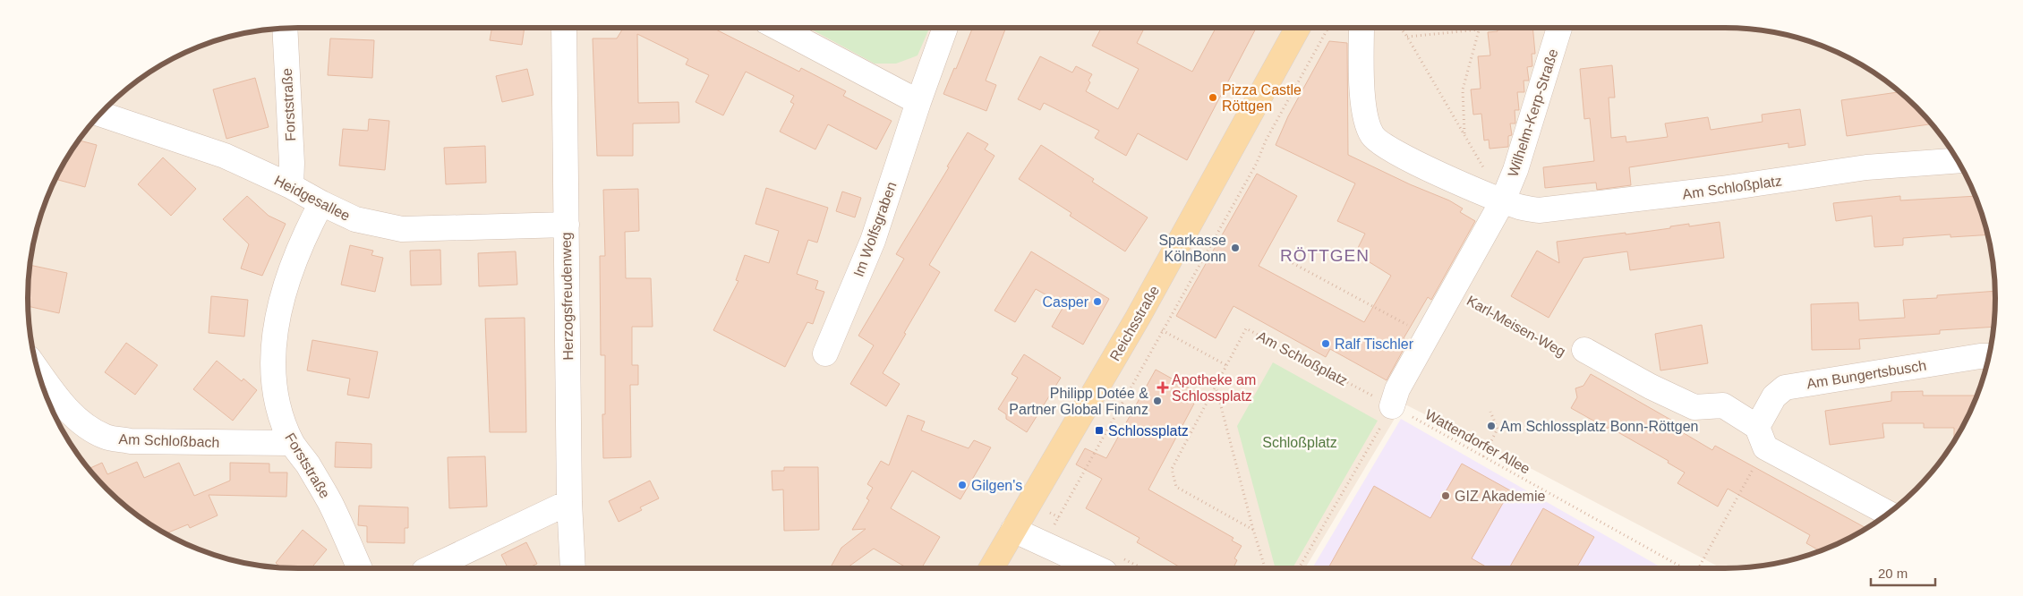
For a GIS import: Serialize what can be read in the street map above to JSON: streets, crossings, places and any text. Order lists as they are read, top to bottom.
{
  "streets": {
    "main road": ["Reichsstraße"],
    "street": [
      "Forststraße",
      "Wilhelm-Kerp-Straße",
      "Am Schloßplatz",
      "Heidgesallee",
      "Im Wolfsgraben",
      "Herzogsfreudenweg",
      "Karl-Meisen-Weg",
      "Am Bungertsbusch",
      "Am Schloßbach"
    ],
    "path": ["Wattendorfer Allee"]
  },
  "crossings": [
    ["Forststraße", "Heidgesallee"],
    ["Forststraße", "Am Schloßbach"],
    ["Wilhelm-Kerp-Straße", "Am Schloßplatz"],
    ["Am Schloßplatz", "Wattendorfer Allee"],
    ["Heidgesallee", "Herzogsfreudenweg"],
    ["Karl-Meisen-Weg", "Am Bungertsbusch"]
  ],
  "districts": ["RÖTTGEN"],
  "parks": ["Schloßplatz"],
  "places": {
    "other": [
      "Pizza Castle Röttgen",
      "Sparkasse KölnBonn",
      "Casper",
      "Ralf Tischler",
      "Philipp Dotée & Partner Global Finanz",
      "Am Schlossplatz Bonn-Röttgen",
      "Gilgen's",
      "GIZ Akademie"
    ],
    "health": ["Apotheke am Schlossplatz"],
    "transit": ["Schlossplatz"]
  },
  "scale_bar": "20 m"
}
